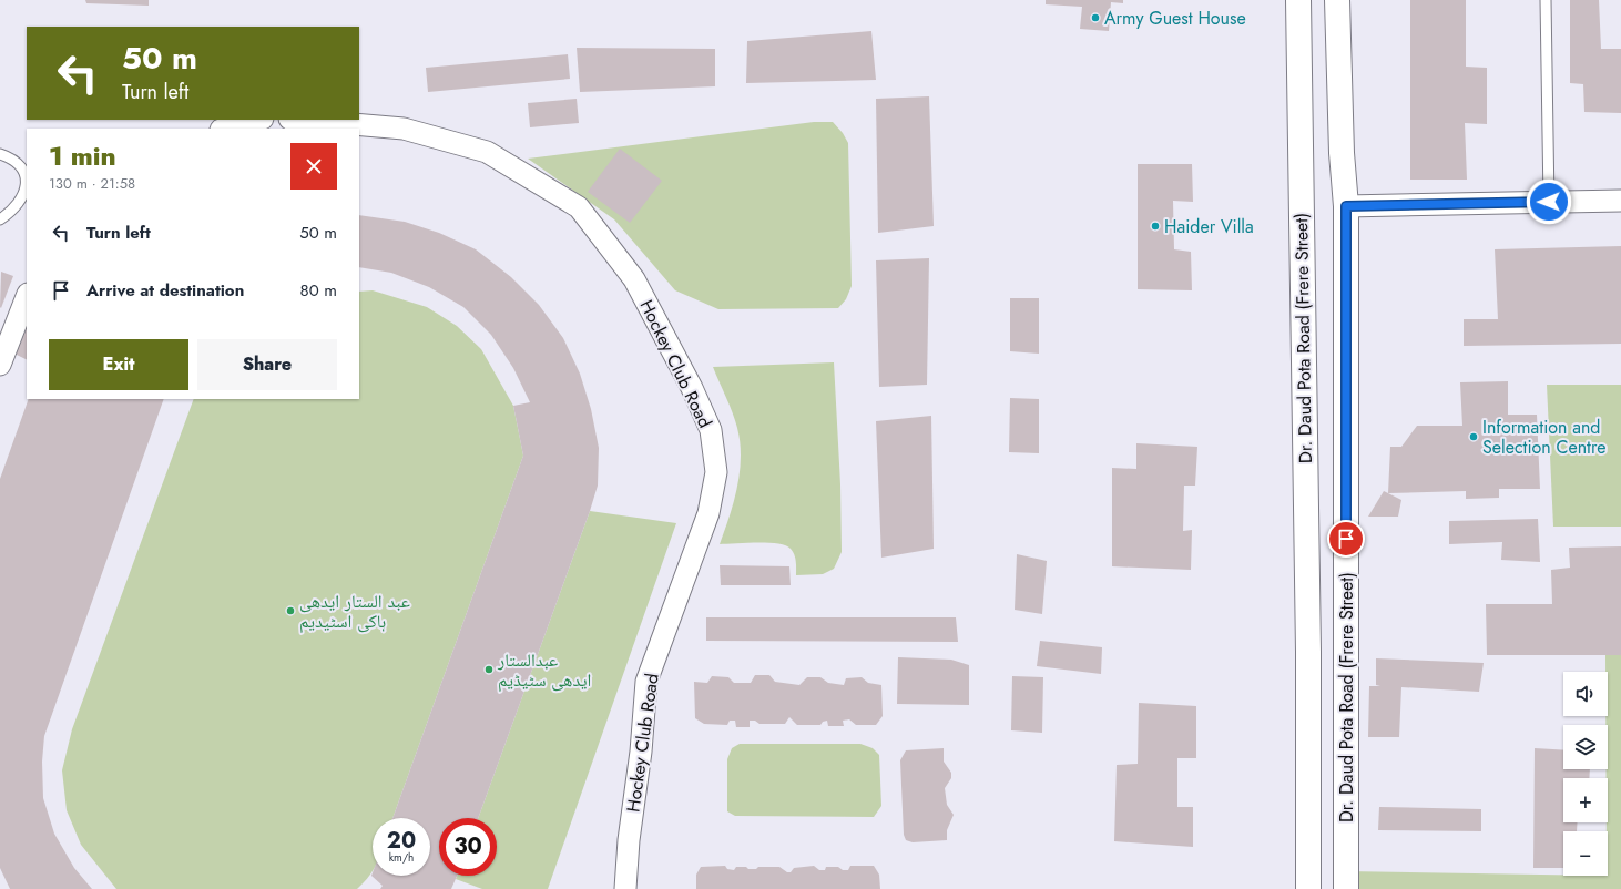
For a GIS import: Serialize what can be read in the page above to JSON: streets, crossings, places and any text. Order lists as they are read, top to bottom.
{
  "streets": {
    "main road": ["Dr. Daud Pota Road (Frere Street)"],
    "street": ["Hockey Club Road"]
  },
  "places": [
    "Army Guest House",
    "Haider Villa",
    "Information and Selection Centre",
    "عبد الستار ایدھی ہاکی اسٹیدیم",
    "عبدالستار ایدھی سٹیڈیم"
  ],
  "page": {
    "turn": ["50 m", "Turn left"],
    "heading": ["1 min", "130 m · 21:58"],
    "list": [
      {
        "name": "Turn left",
        "value": "50 m"
      },
      {
        "name": "Arrive at destination",
        "value": "80 m"
      }
    ],
    "buttons": ["Exit", "Share"],
    "map_buttons": ["+", "−"],
    "speed": "20 km/h",
    "limit": "30"
  }
}
